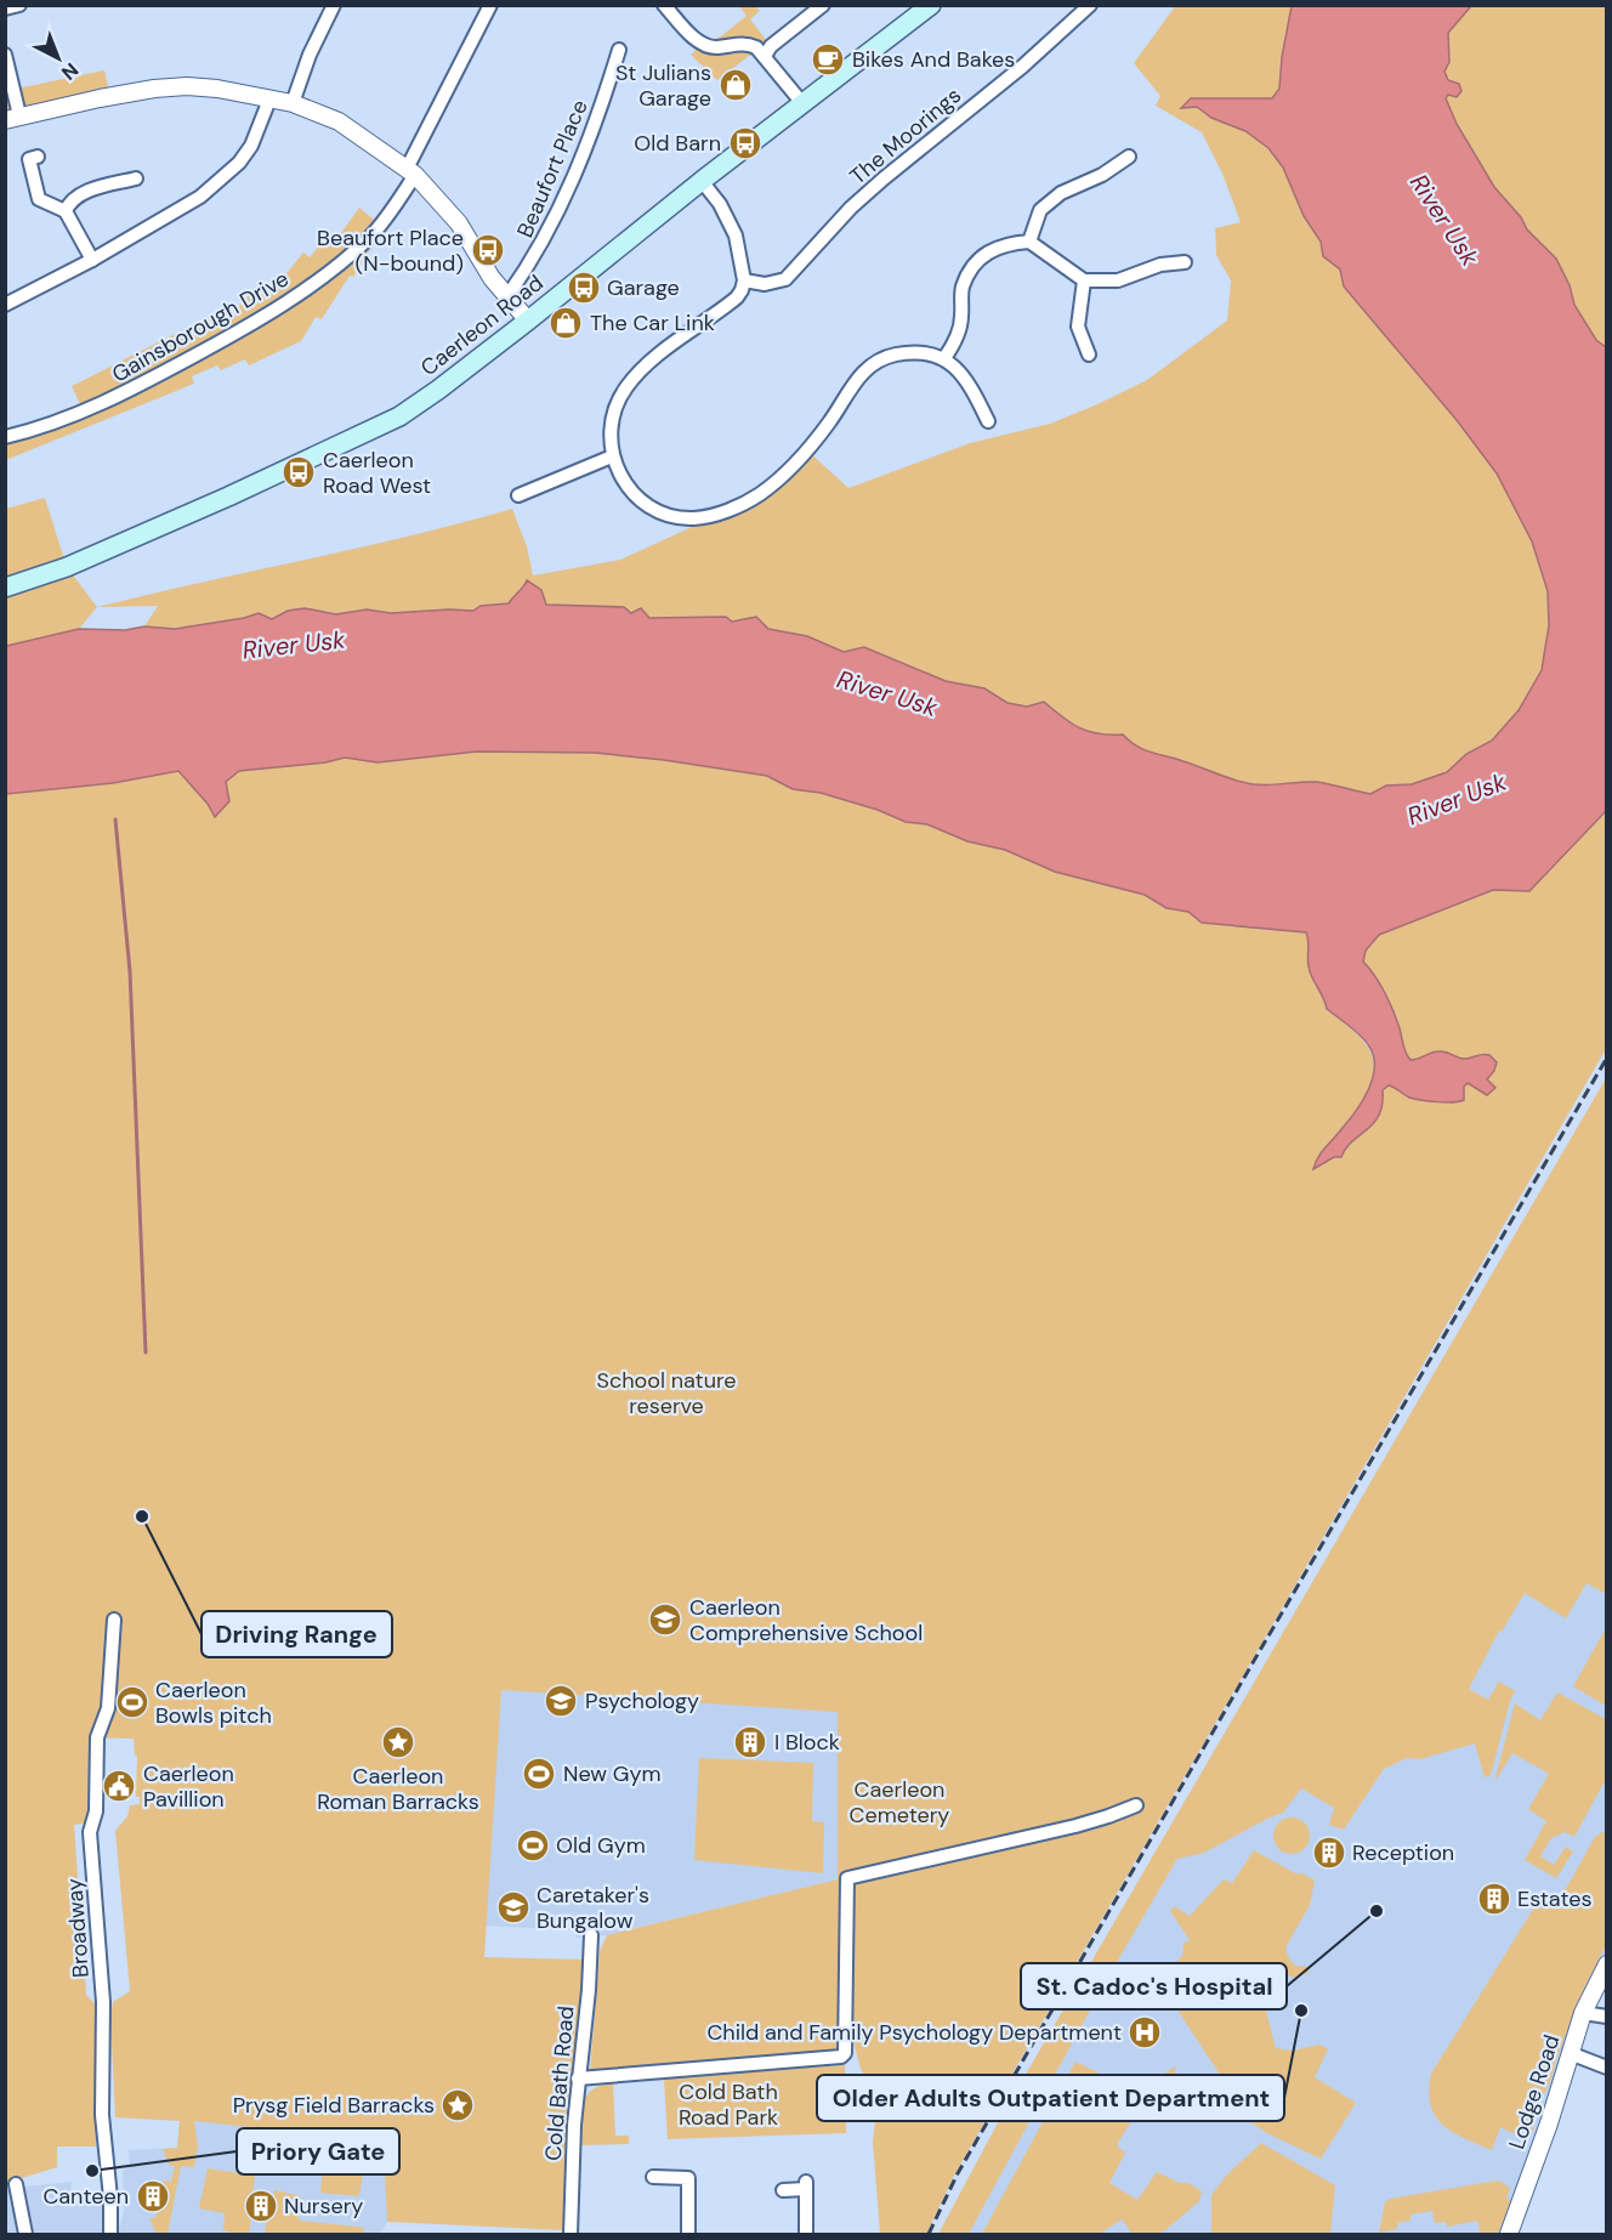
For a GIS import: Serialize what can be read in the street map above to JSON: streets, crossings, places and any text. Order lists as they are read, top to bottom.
{
  "streets": {
    "main road": ["Caerleon Road"],
    "street": [
      "The Moorings",
      "Beaufort Place",
      "Gainsborough Drive",
      "Broadway",
      "Cold Bath Road",
      "Lodge Road"
    ]
  },
  "water": ["River Usk"],
  "parks": ["School nature reserve", "Caerleon Cemetery", "Cold Bath Road Park"],
  "places": {
    "cafe": ["Bikes And Bakes"],
    "shop": ["St Julians Garage", "The Car Link"],
    "bus stop": [
      "Old Barn",
      "Beaufort Place (N-bound)",
      "Garage",
      "Caerleon Road West"
    ],
    "other": [
      "Driving Range",
      "St. Cadoc's Hospital",
      "Older Adults Outpatient Department",
      "Priory Gate"
    ],
    "school or university": ["Caerleon Comprehensive School", "Psychology", "Caretaker's Bungalow"],
    "sports": ["Caerleon Bowls pitch", "New Gym", "Old Gym"],
    "place": ["Caerleon Roman Barracks", "Prysg Field Barracks"],
    "building": [
      "I Block",
      "Reception",
      "Estates",
      "Canteen",
      "Nursery"
    ],
    "public building": ["Caerleon Pavillion"],
    "hospital": ["Child and Family Psychology Department"]
  },
  "north": "bottom right"
}
